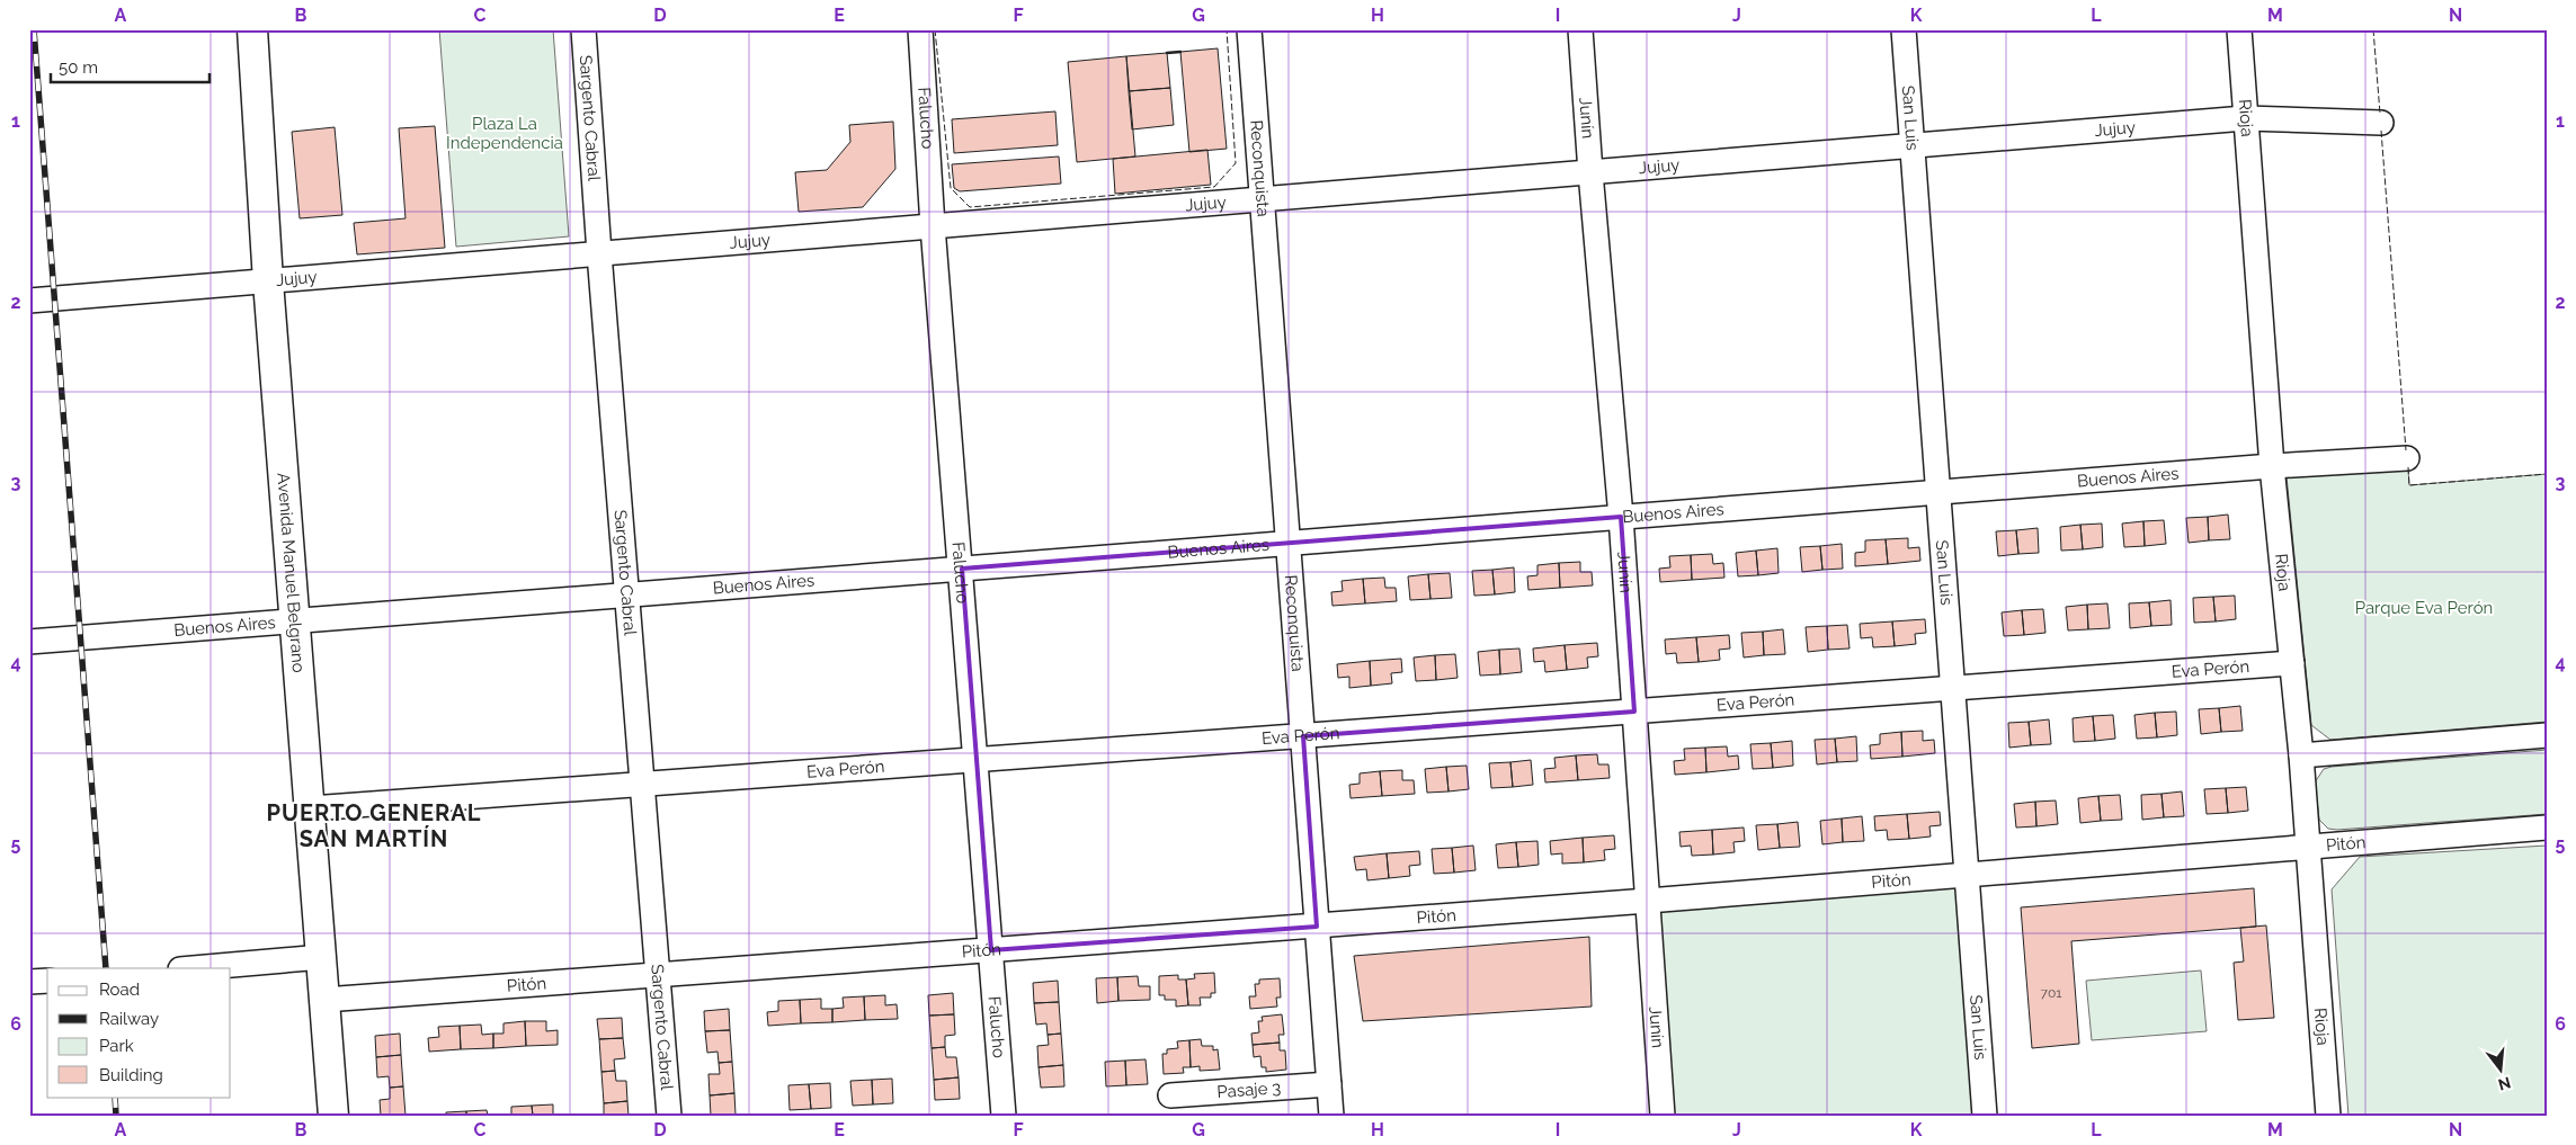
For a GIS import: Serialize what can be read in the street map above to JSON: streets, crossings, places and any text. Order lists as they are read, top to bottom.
{
  "streets": {
    "main road": ["Avenida Manuel Belgrano"],
    "street": [
      "Sargento Cabral",
      "Falucho",
      "Junín",
      "San Luis",
      "Rioja",
      "Jujuy",
      "Reconquista",
      "Buenos Aires",
      "Eva Perón",
      "Pitón",
      "Pasaje 3"
    ]
  },
  "crossings": [
    ["Sargento Cabral", "Jujuy"],
    ["Sargento Cabral", "Buenos Aires"],
    ["Sargento Cabral", "Eva Perón"],
    ["Sargento Cabral", "Pitón"],
    ["Falucho", "Jujuy"],
    ["Falucho", "Buenos Aires"],
    ["Falucho", "Eva Perón"],
    ["Falucho", "Pitón"],
    ["Junín", "Jujuy"],
    ["Junín", "Buenos Aires"],
    ["Junín", "Eva Perón"],
    ["Junín", "Pitón"],
    ["San Luis", "Jujuy"],
    ["San Luis", "Buenos Aires"],
    ["San Luis", "Eva Perón"],
    ["San Luis", "Pitón"],
    ["Rioja", "Jujuy"],
    ["Rioja", "Buenos Aires"],
    ["Rioja", "Eva Perón"],
    ["Rioja", "Pitón"],
    ["Jujuy", "Reconquista"],
    ["Jujuy", "Avenida Manuel Belgrano"],
    ["Reconquista", "Buenos Aires"],
    ["Reconquista", "Eva Perón"],
    ["Reconquista", "Pitón"],
    ["Reconquista", "Pasaje 3"],
    ["Buenos Aires", "Avenida Manuel Belgrano"],
    ["Avenida Manuel Belgrano", "Eva Perón"],
    ["Avenida Manuel Belgrano", "Pitón"]
  ],
  "districts": ["PUERTO GENERAL SAN MARTÍN"],
  "parks": ["Plaza La Independencia", "Parque Eva Perón"],
  "house_numbers": ["701"],
  "legend": [
    "Road",
    "Railway",
    "Park",
    "Building"
  ],
  "scale_bar": "50 m",
  "north": "bottom",
  "grid": {
    "columns": [
      "A",
      "B",
      "C",
      "D",
      "E",
      "F",
      "G",
      "H",
      "I",
      "J",
      "K",
      "L",
      "M",
      "N"
    ],
    "rows": [
      "1",
      "2",
      "3",
      "4",
      "5",
      "6"
    ]
  }
}
